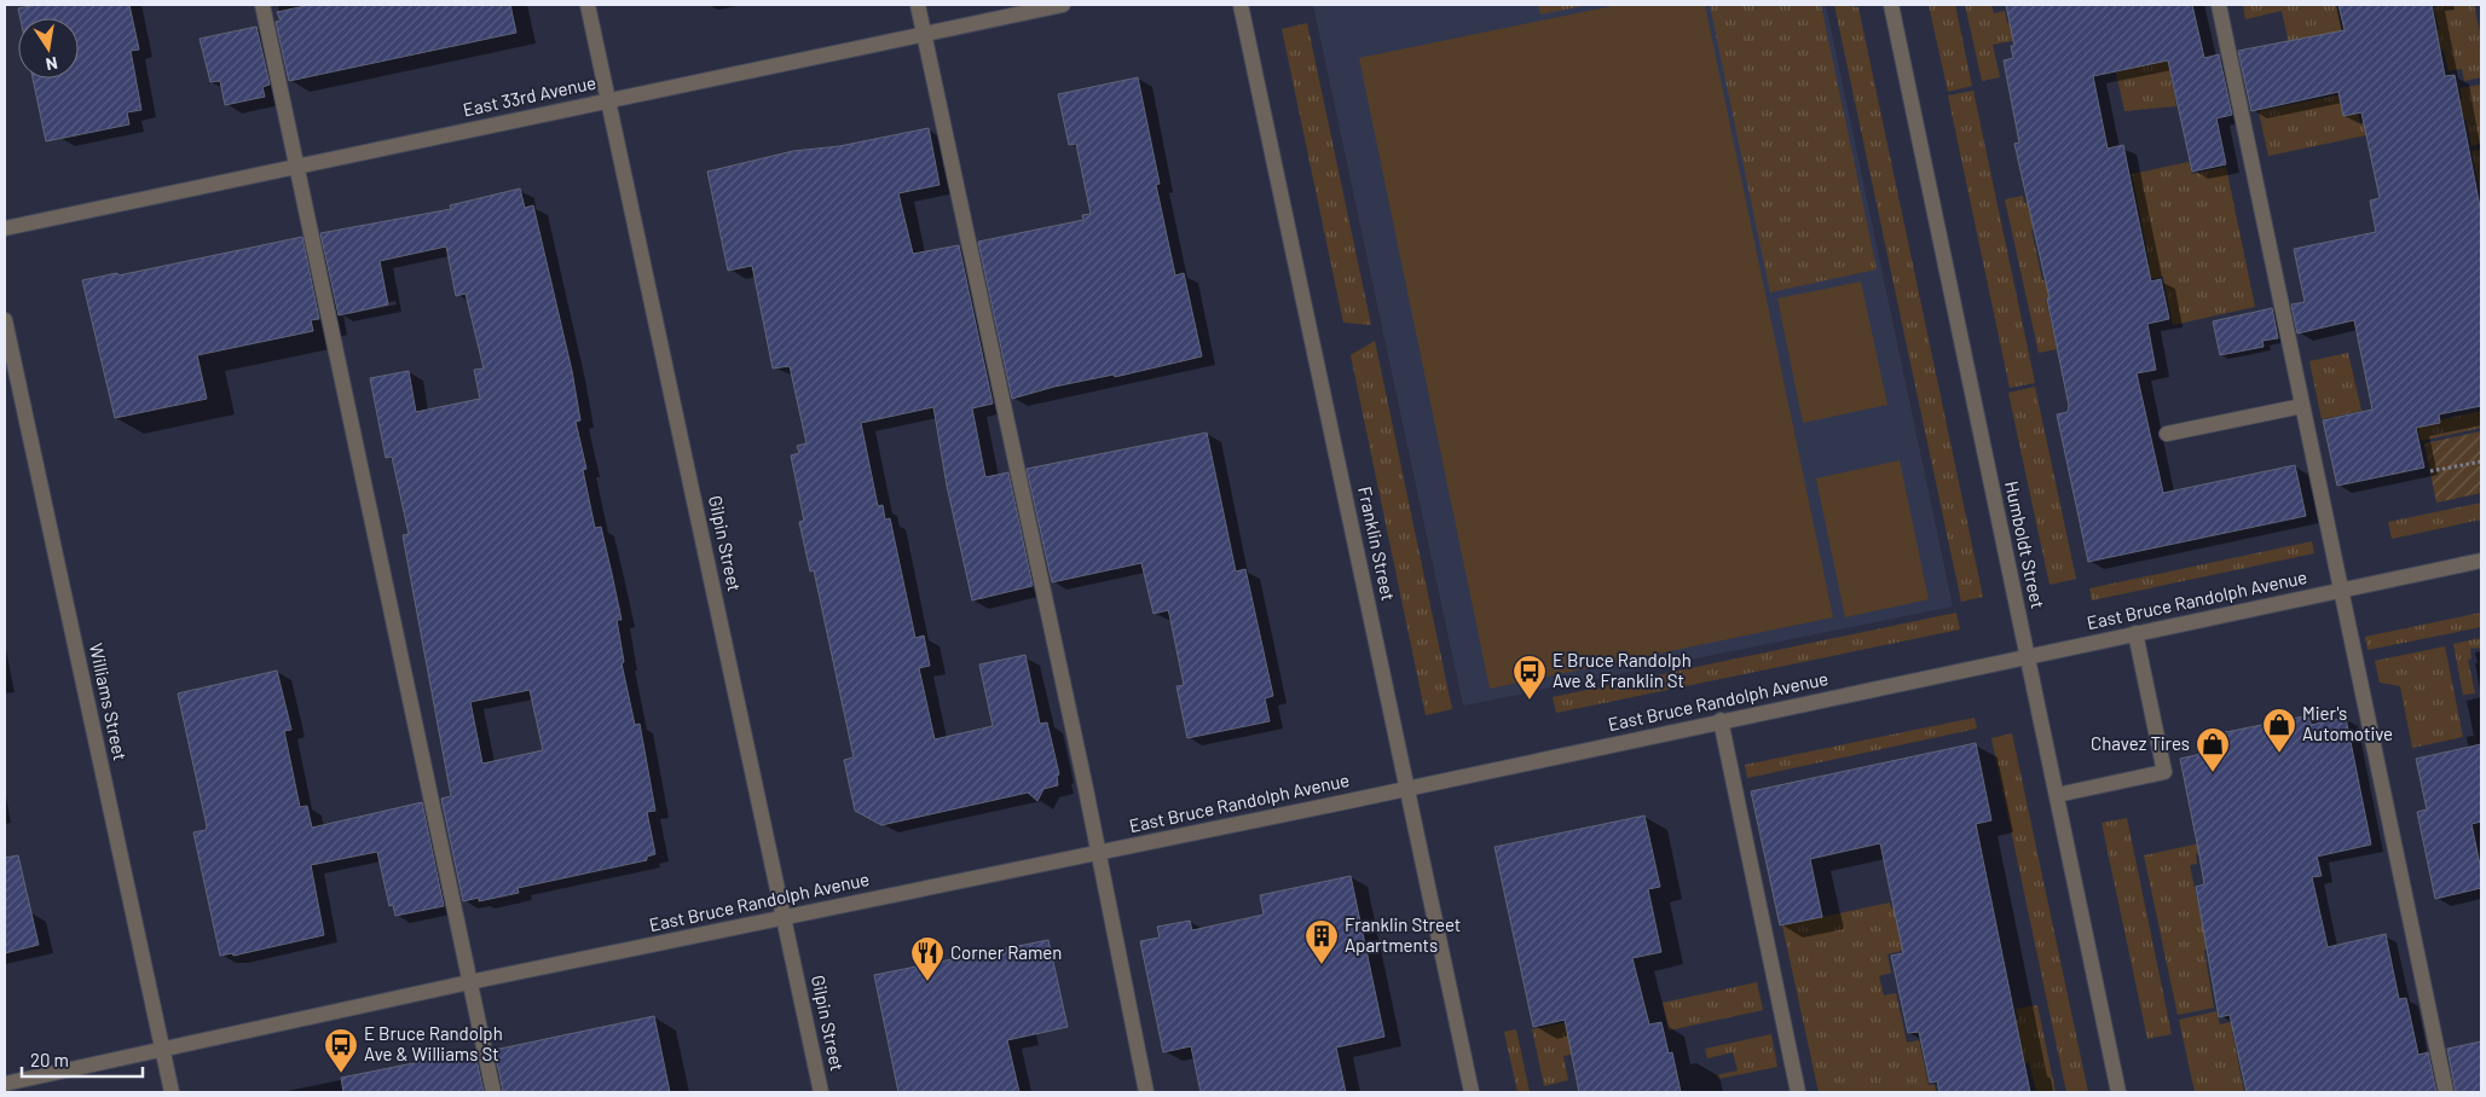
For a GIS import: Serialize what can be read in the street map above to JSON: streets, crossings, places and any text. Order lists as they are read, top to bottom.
{
  "streets": {
    "street": [
      "East 33rd Avenue",
      "Gilpin Street",
      "Franklin Street",
      "Humboldt Street",
      "East Bruce Randolph Avenue",
      "Williams Street"
    ]
  },
  "crossings": [
    ["East 33rd Avenue", "Gilpin Street"],
    ["Gilpin Street", "East Bruce Randolph Avenue"],
    ["Franklin Street", "East Bruce Randolph Avenue"],
    ["Humboldt Street", "East Bruce Randolph Avenue"],
    ["East Bruce Randolph Avenue", "Williams Street"]
  ],
  "places": {
    "bus stop": ["E Bruce Randolph Ave & Franklin St", "E Bruce Randolph Ave & Williams St"],
    "shop": ["Mier's Automotive", "Chavez Tires"],
    "building": ["Franklin Street Apartments"],
    "restaurant": ["Corner Ramen"]
  },
  "scale_bar": "20 m",
  "north": "bottom"
}
